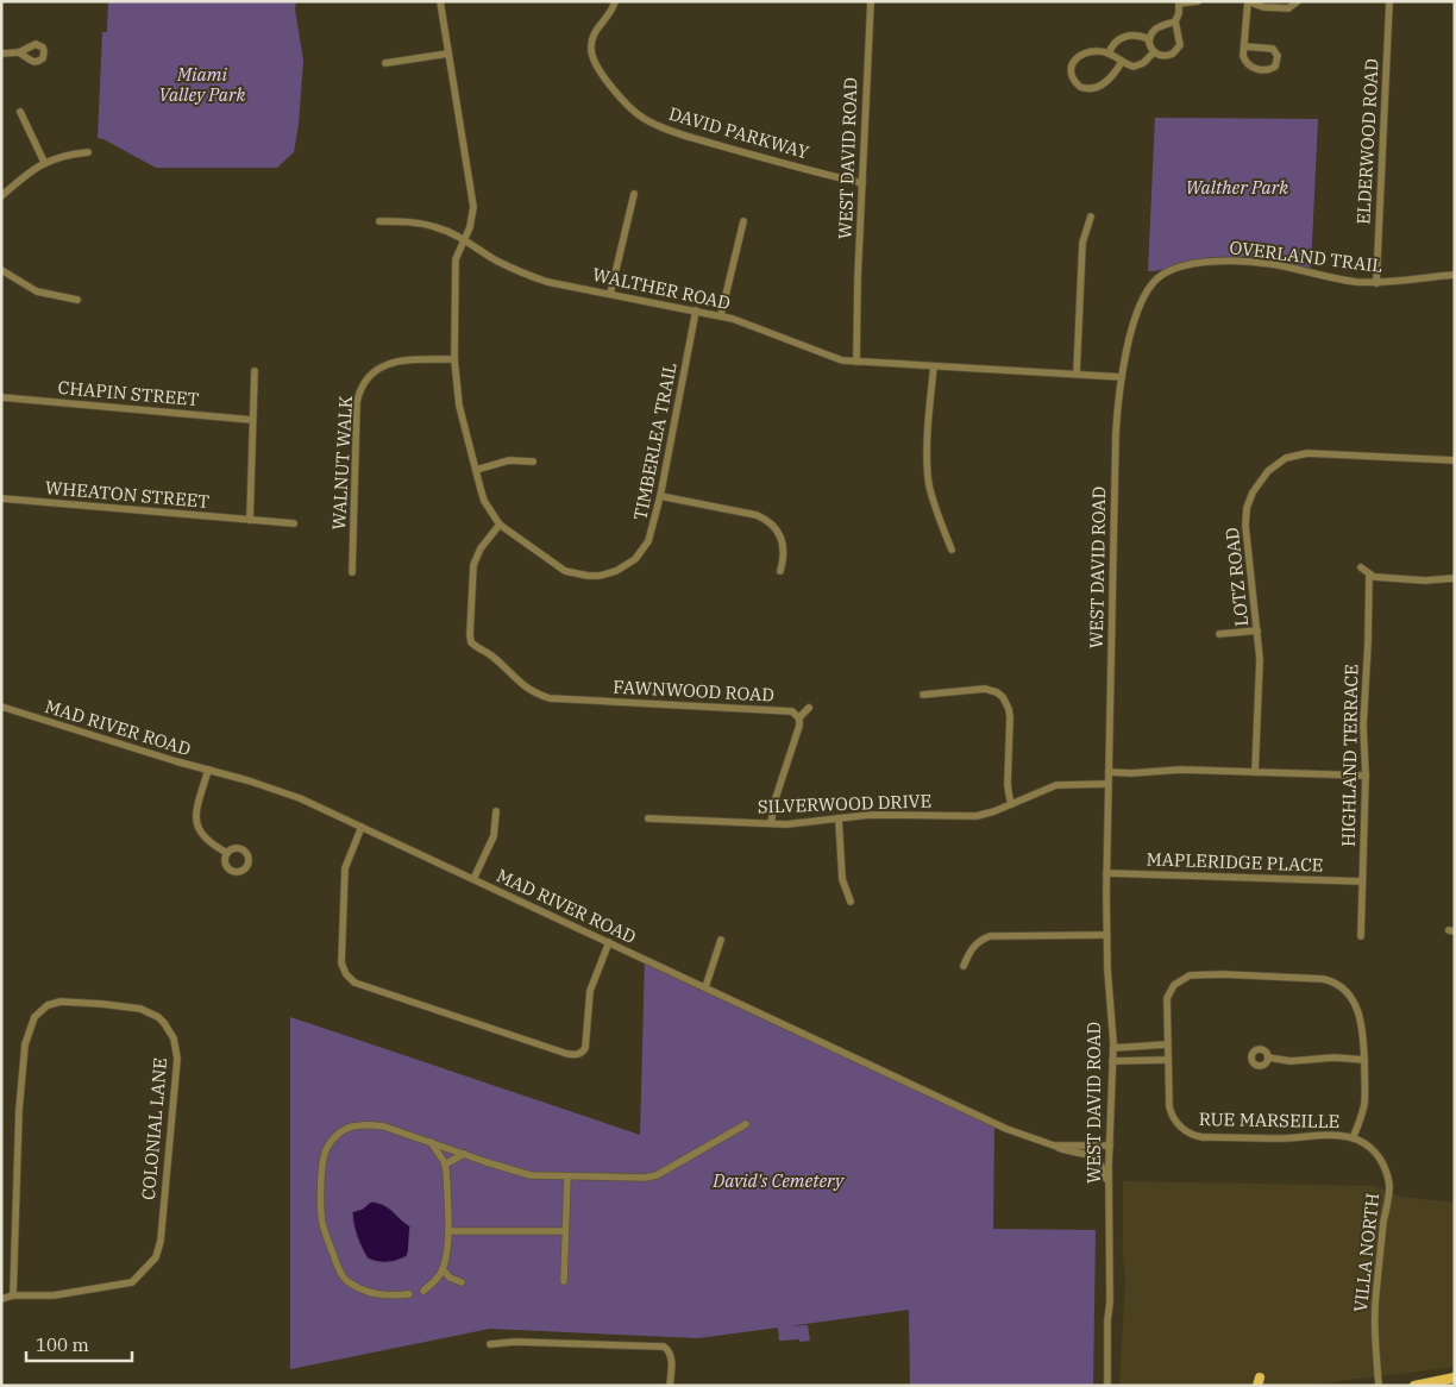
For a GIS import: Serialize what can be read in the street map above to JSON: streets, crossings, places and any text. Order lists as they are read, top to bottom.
{
  "streets": {
    "street": [
      "DAVID PARKWAY",
      "ELDERWOOD ROAD",
      "WEST DAVID ROAD",
      "OVERLAND TRAIL",
      "WALTHER ROAD",
      "CHAPIN STREET",
      "TIMBERLEA TRAIL",
      "WALNUT WALK",
      "WHEATON STREET",
      "LOTZ ROAD",
      "FAWNWOOD ROAD",
      "MAD RIVER ROAD",
      "HIGHLAND TERRACE",
      "SILVERWOOD DRIVE",
      "MAPLERIDGE PLACE",
      "RUE MARSEILLE",
      "COLONIAL LANE",
      "VILLA NORTH"
    ]
  },
  "crossings": [
    ["DAVID PARKWAY", "WEST DAVID ROAD"],
    ["ELDERWOOD ROAD", "OVERLAND TRAIL"],
    ["WEST DAVID ROAD", "OVERLAND TRAIL"],
    ["WEST DAVID ROAD", "WALTHER ROAD"],
    ["WEST DAVID ROAD", "MAD RIVER ROAD"],
    ["WEST DAVID ROAD", "SILVERWOOD DRIVE"],
    ["WEST DAVID ROAD", "MAPLERIDGE PLACE"],
    ["WALTHER ROAD", "TIMBERLEA TRAIL"],
    ["TIMBERLEA TRAIL", "WALNUT WALK"],
    ["TIMBERLEA TRAIL", "FAWNWOOD ROAD"],
    ["HIGHLAND TERRACE", "MAPLERIDGE PLACE"],
    ["RUE MARSEILLE", "VILLA NORTH"]
  ],
  "parks": ["Miami Valley Park", "Walther Park", "David's Cemetery"],
  "scale_bar": "100 m"
}
